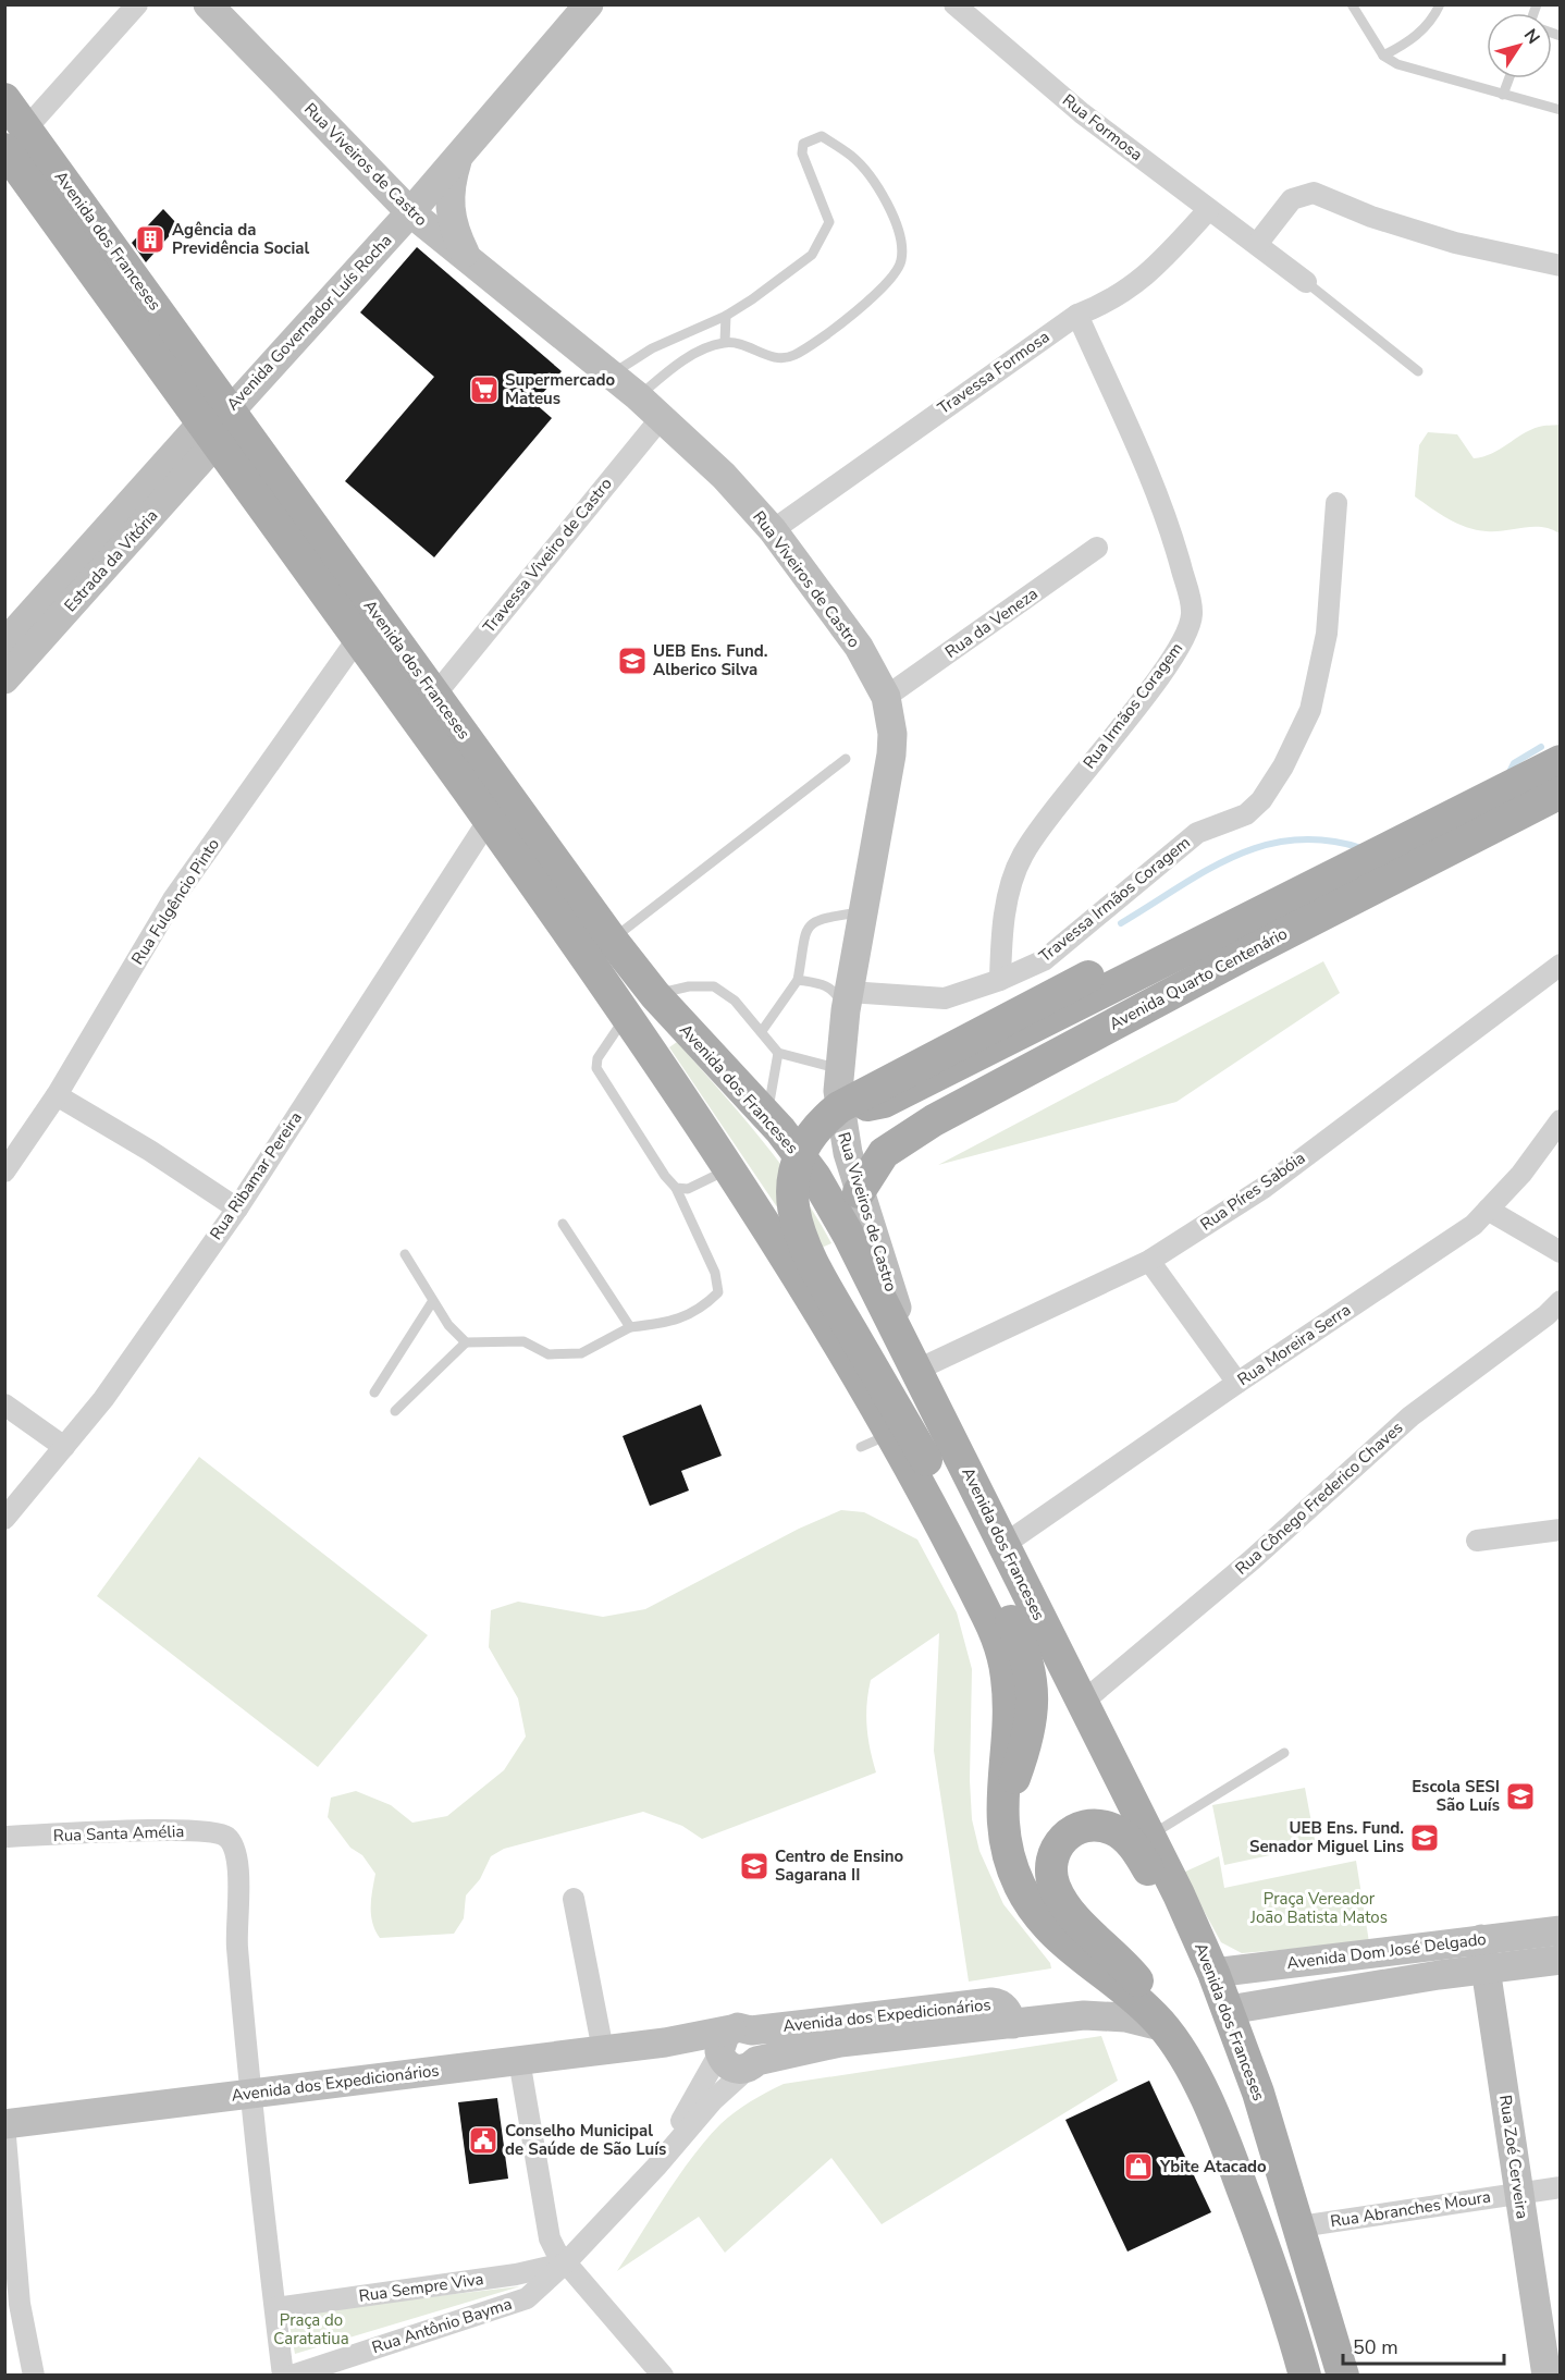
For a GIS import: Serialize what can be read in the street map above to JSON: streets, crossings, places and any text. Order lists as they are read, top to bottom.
{
  "streets": {
    "main road": ["Avenida dos Franceses", "Avenida Quarto Centenário"],
    "street": [
      "Rua Formosa",
      "Rua Viveiros de Castro",
      "Avenida Governador Luís Rocha",
      "Travessa Formosa",
      "Travessa Viveiro de Castro",
      "Estrada da Vitória",
      "Rua da Veneza",
      "Rua Irmãos Coragem",
      "Travessa Irmãos Coragem",
      "Rua Fulgêncio Pinto",
      "Rua Ribamar Pereira",
      "Rua Píres Sabóia",
      "Rua Moreira Serra",
      "Rua Cônego Frederico Chaves",
      "Rua Santa Amélia",
      "Avenida Dom José Delgado",
      "Avenida dos Expedicionários",
      "Rua Zoé Cerveira",
      "Rua Abranches Moura",
      "Rua Sempre Viva",
      "Rua Antônio Bayma"
    ]
  },
  "crossings": [
    ["Rua Formosa", "Travessa Formosa"],
    ["Rua Viveiros de Castro", "Avenida dos Franceses"],
    ["Rua Viveiros de Castro", "Avenida Governador Luís Rocha"],
    ["Rua Viveiros de Castro", "Travessa Formosa"],
    ["Rua Viveiros de Castro", "Travessa Viveiro de Castro"],
    ["Rua Viveiros de Castro", "Rua da Veneza"],
    ["Rua Viveiros de Castro", "Travessa Irmãos Coragem"],
    ["Rua Viveiros de Castro", "Avenida Quarto Centenário"],
    ["Rua Viveiros de Castro", "Rua Píres Sabóia"],
    ["Avenida dos Franceses", "Avenida Governador Luís Rocha"],
    ["Avenida dos Franceses", "Travessa Viveiro de Castro"],
    ["Avenida dos Franceses", "Estrada da Vitória"],
    ["Avenida dos Franceses", "Rua Fulgêncio Pinto"],
    ["Avenida dos Franceses", "Rua Ribamar Pereira"],
    ["Avenida dos Franceses", "Rua Píres Sabóia"],
    ["Avenida dos Franceses", "Rua Moreira Serra"],
    ["Avenida dos Franceses", "Rua Cônego Frederico Chaves"],
    ["Avenida dos Franceses", "Avenida Dom José Delgado"],
    ["Avenida dos Franceses", "Avenida dos Expedicionários"],
    ["Avenida dos Franceses", "Rua Abranches Moura"],
    ["Avenida Governador Luís Rocha", "Estrada da Vitória"],
    ["Travessa Formosa", "Rua Irmãos Coragem"],
    ["Rua Irmãos Coragem", "Travessa Irmãos Coragem"],
    ["Rua Santa Amélia", "Avenida dos Expedicionários"],
    ["Avenida Dom José Delgado", "Rua Zoé Cerveira"],
    ["Avenida dos Expedicionários", "Rua Antônio Bayma"],
    ["Rua Zoé Cerveira", "Rua Abranches Moura"],
    ["Rua Sempre Viva", "Rua Antônio Bayma"]
  ],
  "parks": ["Praça Vereador João Batista Matos", "Praça do Caratatiua"],
  "places": {
    "building": ["Agência da Previdência Social"],
    "supermarket": ["Supermercado Mateus"],
    "school or university": [
      "UEB Ens. Fund. Alberico Silva",
      "Escola SESI São Luís",
      "UEB Ens. Fund. Senador Miguel Lins",
      "Centro de Ensino Sagarana II"
    ],
    "public building": ["Conselho Municipal de Saúde de São Luís"],
    "shop": ["Ybite Atacado"]
  },
  "scale_bar": "50 m",
  "north": "top right"
}
